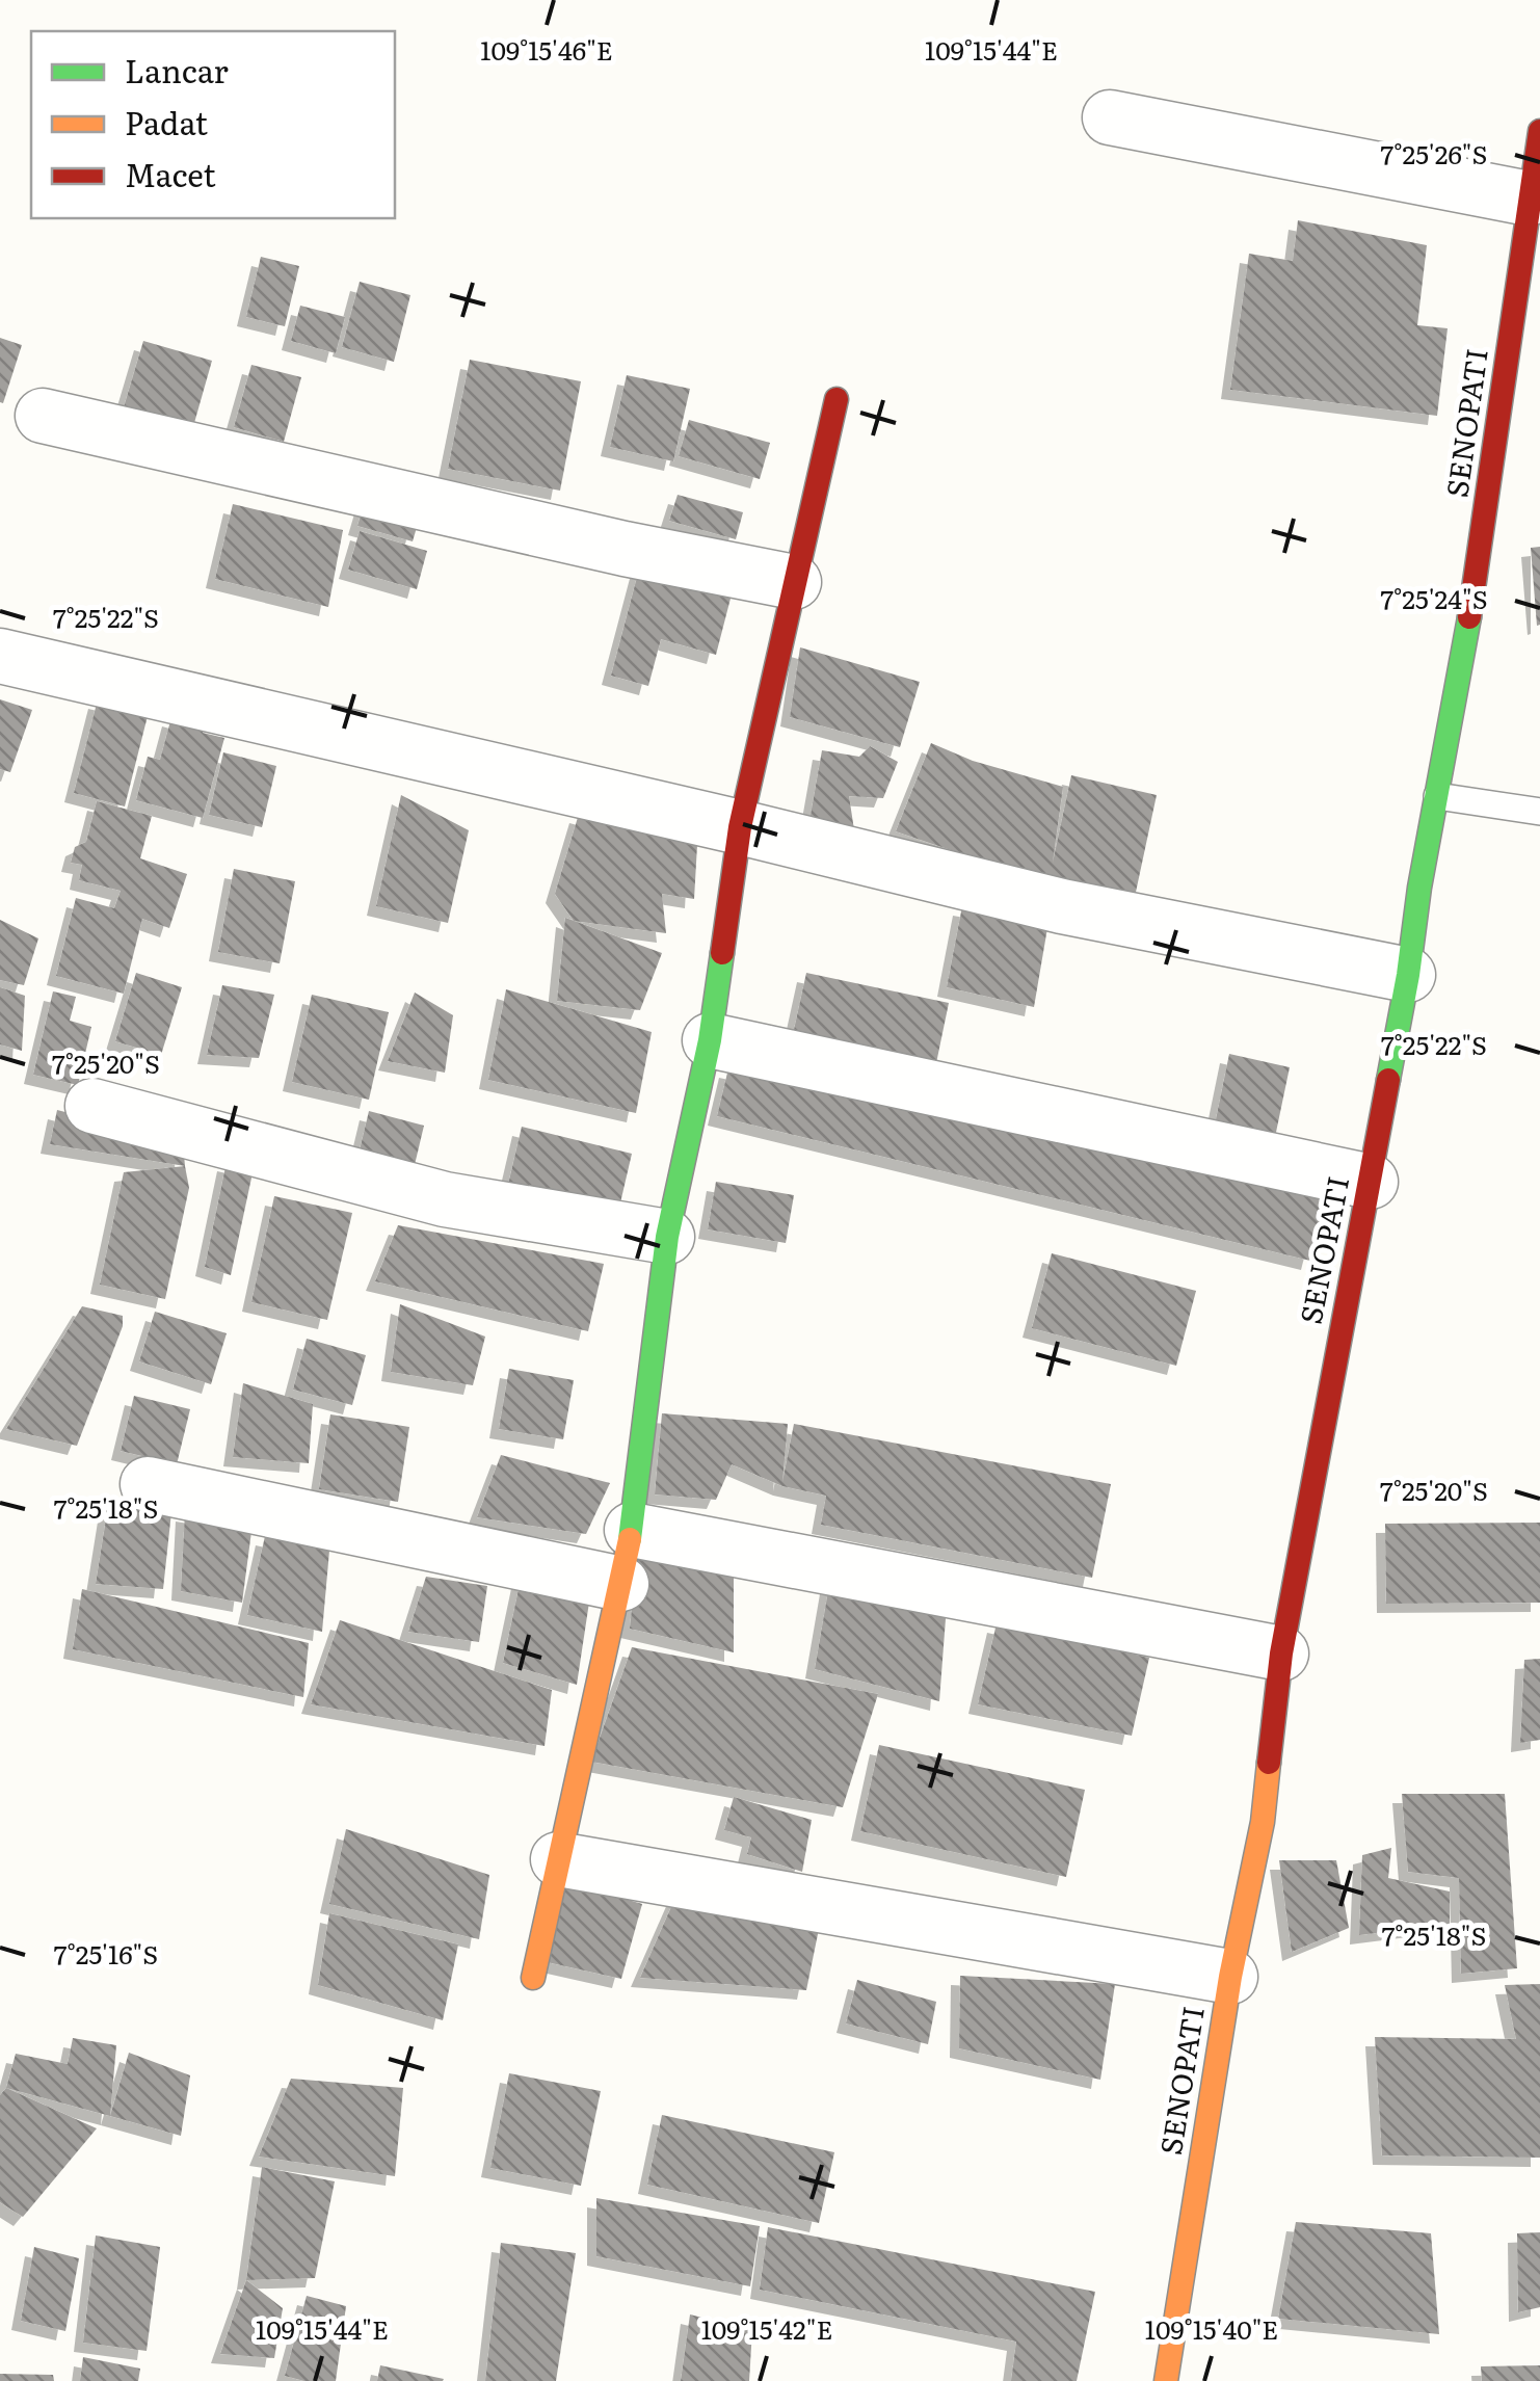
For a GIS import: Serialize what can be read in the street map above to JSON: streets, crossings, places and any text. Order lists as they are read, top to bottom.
{
  "streets": {
    "street": ["SENOPATI"]
  },
  "legend": ["Lancar", "Padat", "Macet"],
  "coordinates": [
    "109°15'46\"E",
    "109°15'44\"E",
    "7°25'26\"S",
    "7°25'24\"S",
    "7°25'22\"S",
    "7°25'20\"S",
    "7°25'18\"S",
    "7°25'16\"S",
    "109°15'42\"E",
    "109°15'40\"E"
  ]
}
